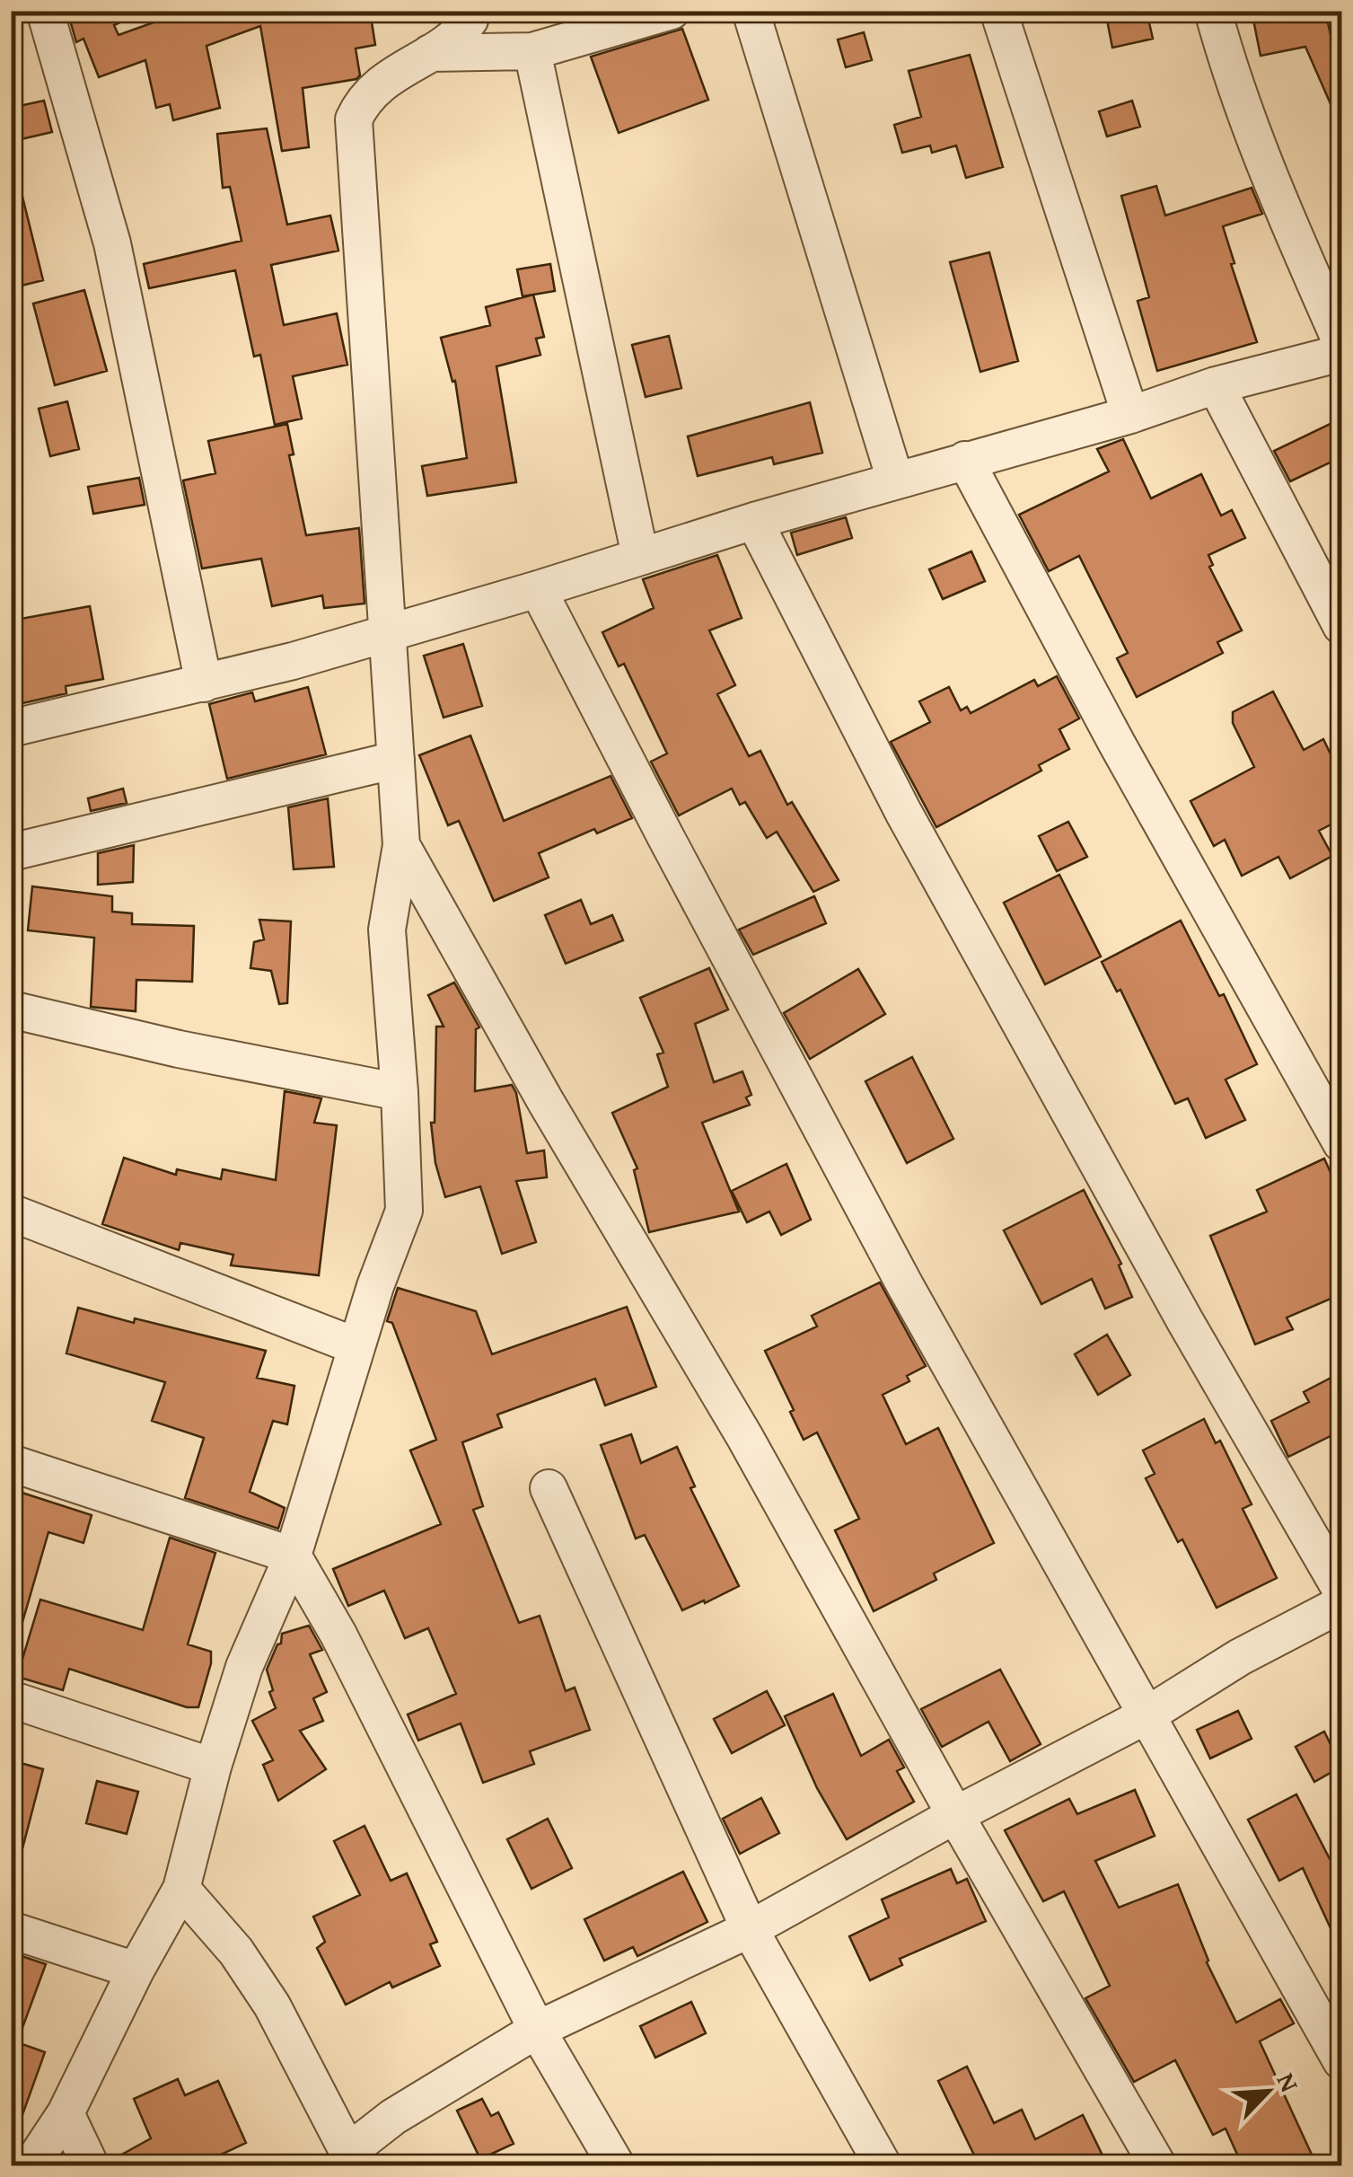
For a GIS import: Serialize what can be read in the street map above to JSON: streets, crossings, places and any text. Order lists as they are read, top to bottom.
{
  "north": "top right"
}
